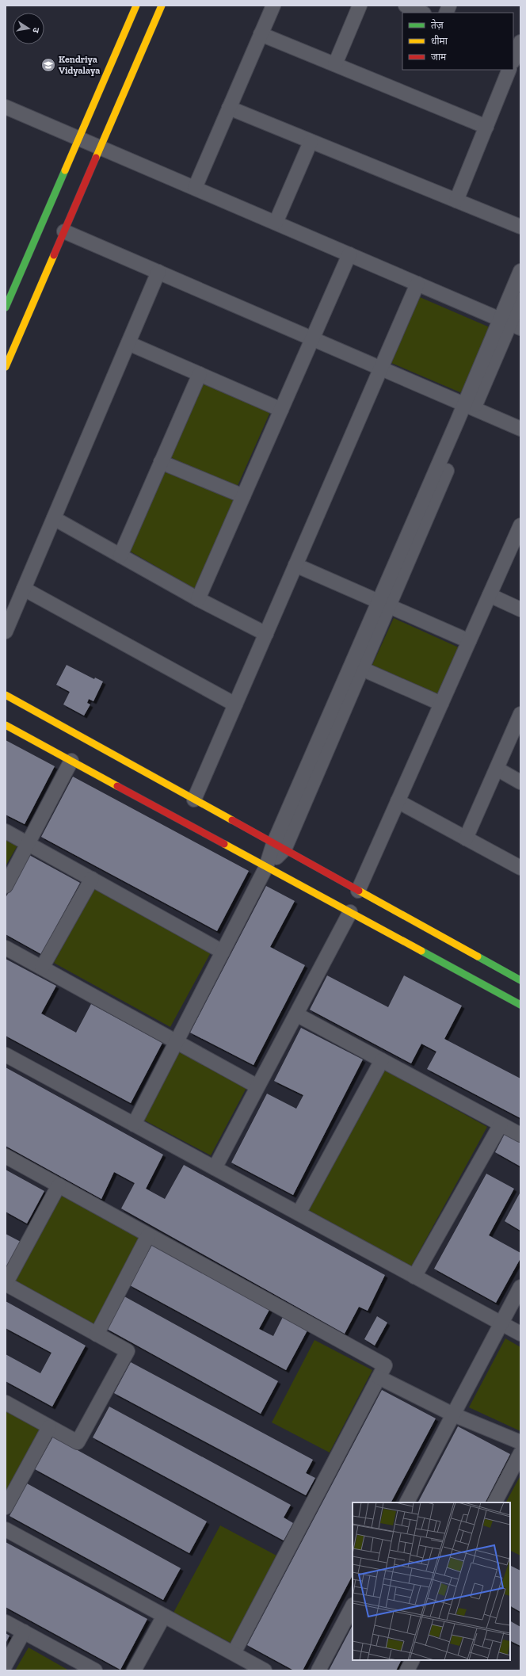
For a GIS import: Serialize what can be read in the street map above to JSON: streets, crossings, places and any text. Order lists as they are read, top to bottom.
{
  "places": {
    "school or university": ["Kendriya Vidyalaya"]
  },
  "legend": ["तेज़", "धीमा", "जाम"],
  "north": "right"
}
